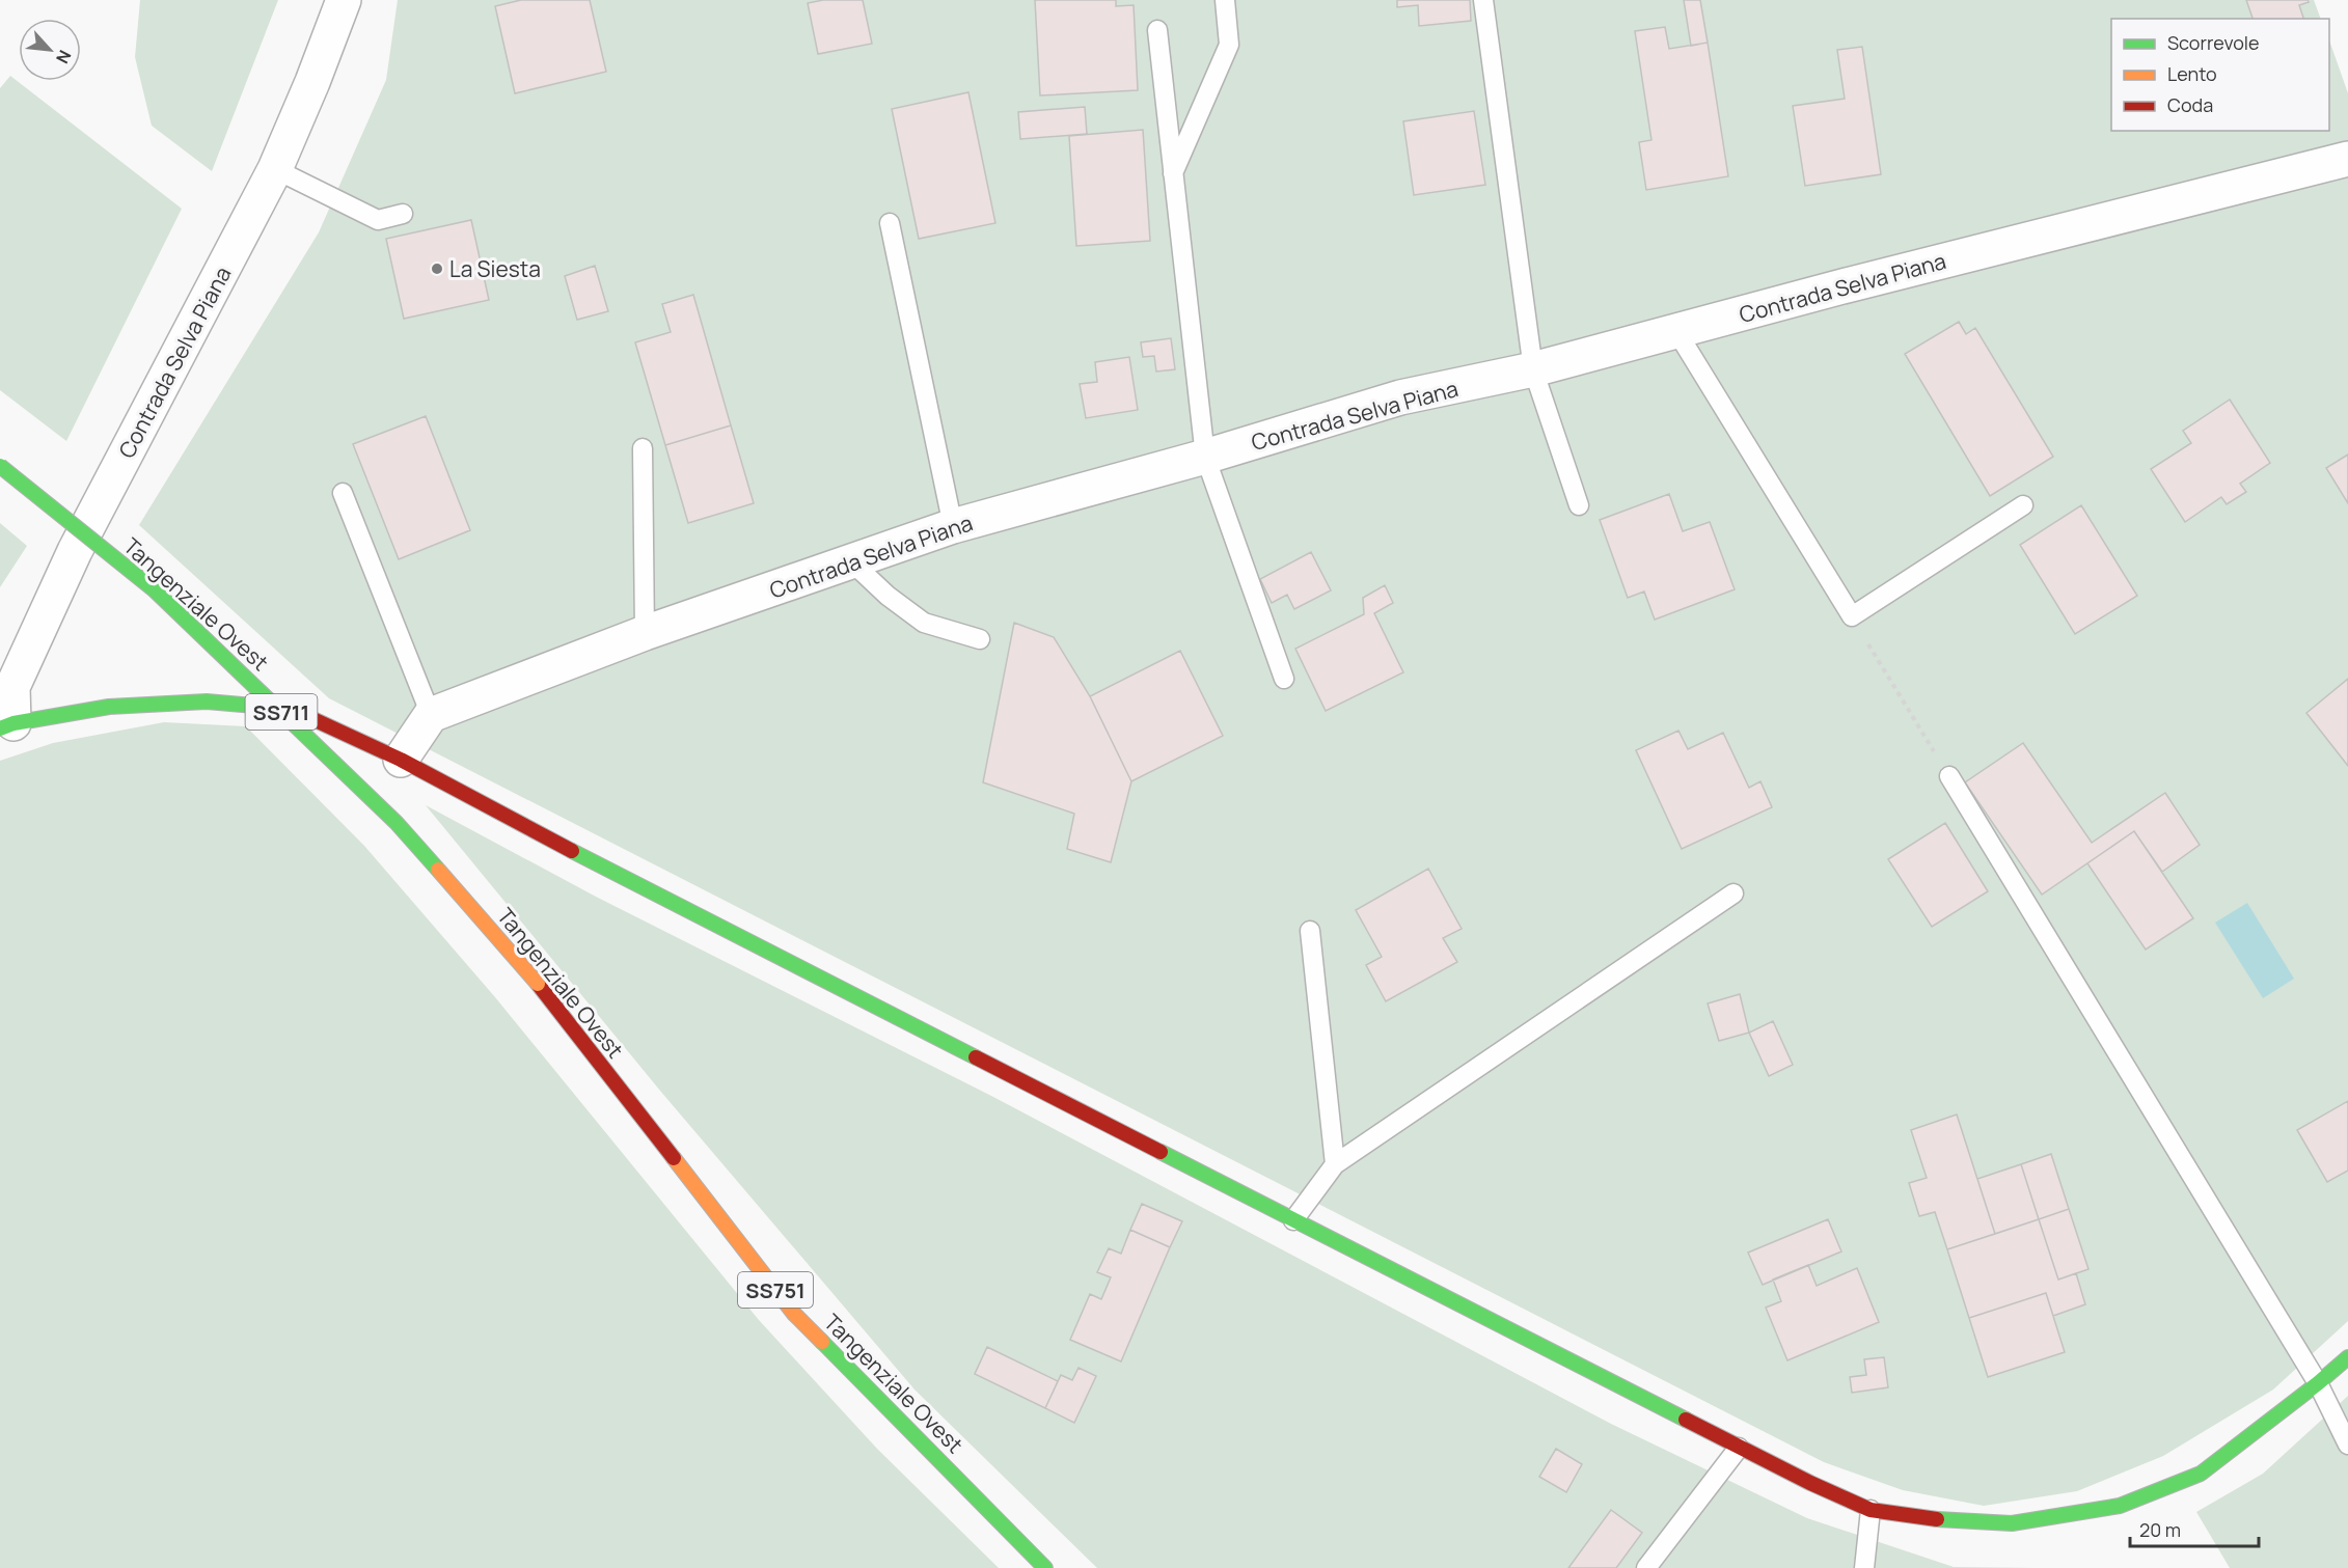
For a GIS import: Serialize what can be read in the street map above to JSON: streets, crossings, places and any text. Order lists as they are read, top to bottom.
{
  "streets": {
    "main road": ["Tangenziale Ovest", "SS711", "SS751"],
    "street": ["Contrada Selva Piana"]
  },
  "places": ["La Siesta"],
  "legend": ["Scorrevole", "Lento", "Coda"],
  "scale_bar": "20 m",
  "north": "bottom right"
}
